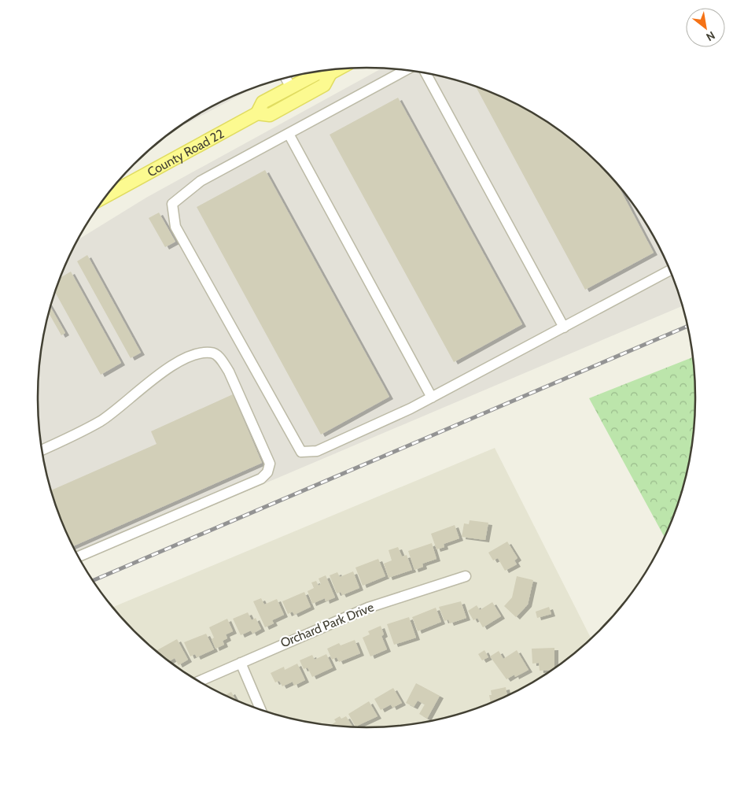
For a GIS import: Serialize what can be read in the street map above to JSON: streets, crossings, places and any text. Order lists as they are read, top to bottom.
{
  "streets": {
    "main road": ["County Road 22"],
    "street": ["Orchard Park Drive"]
  },
  "north": "bottom right"
}
